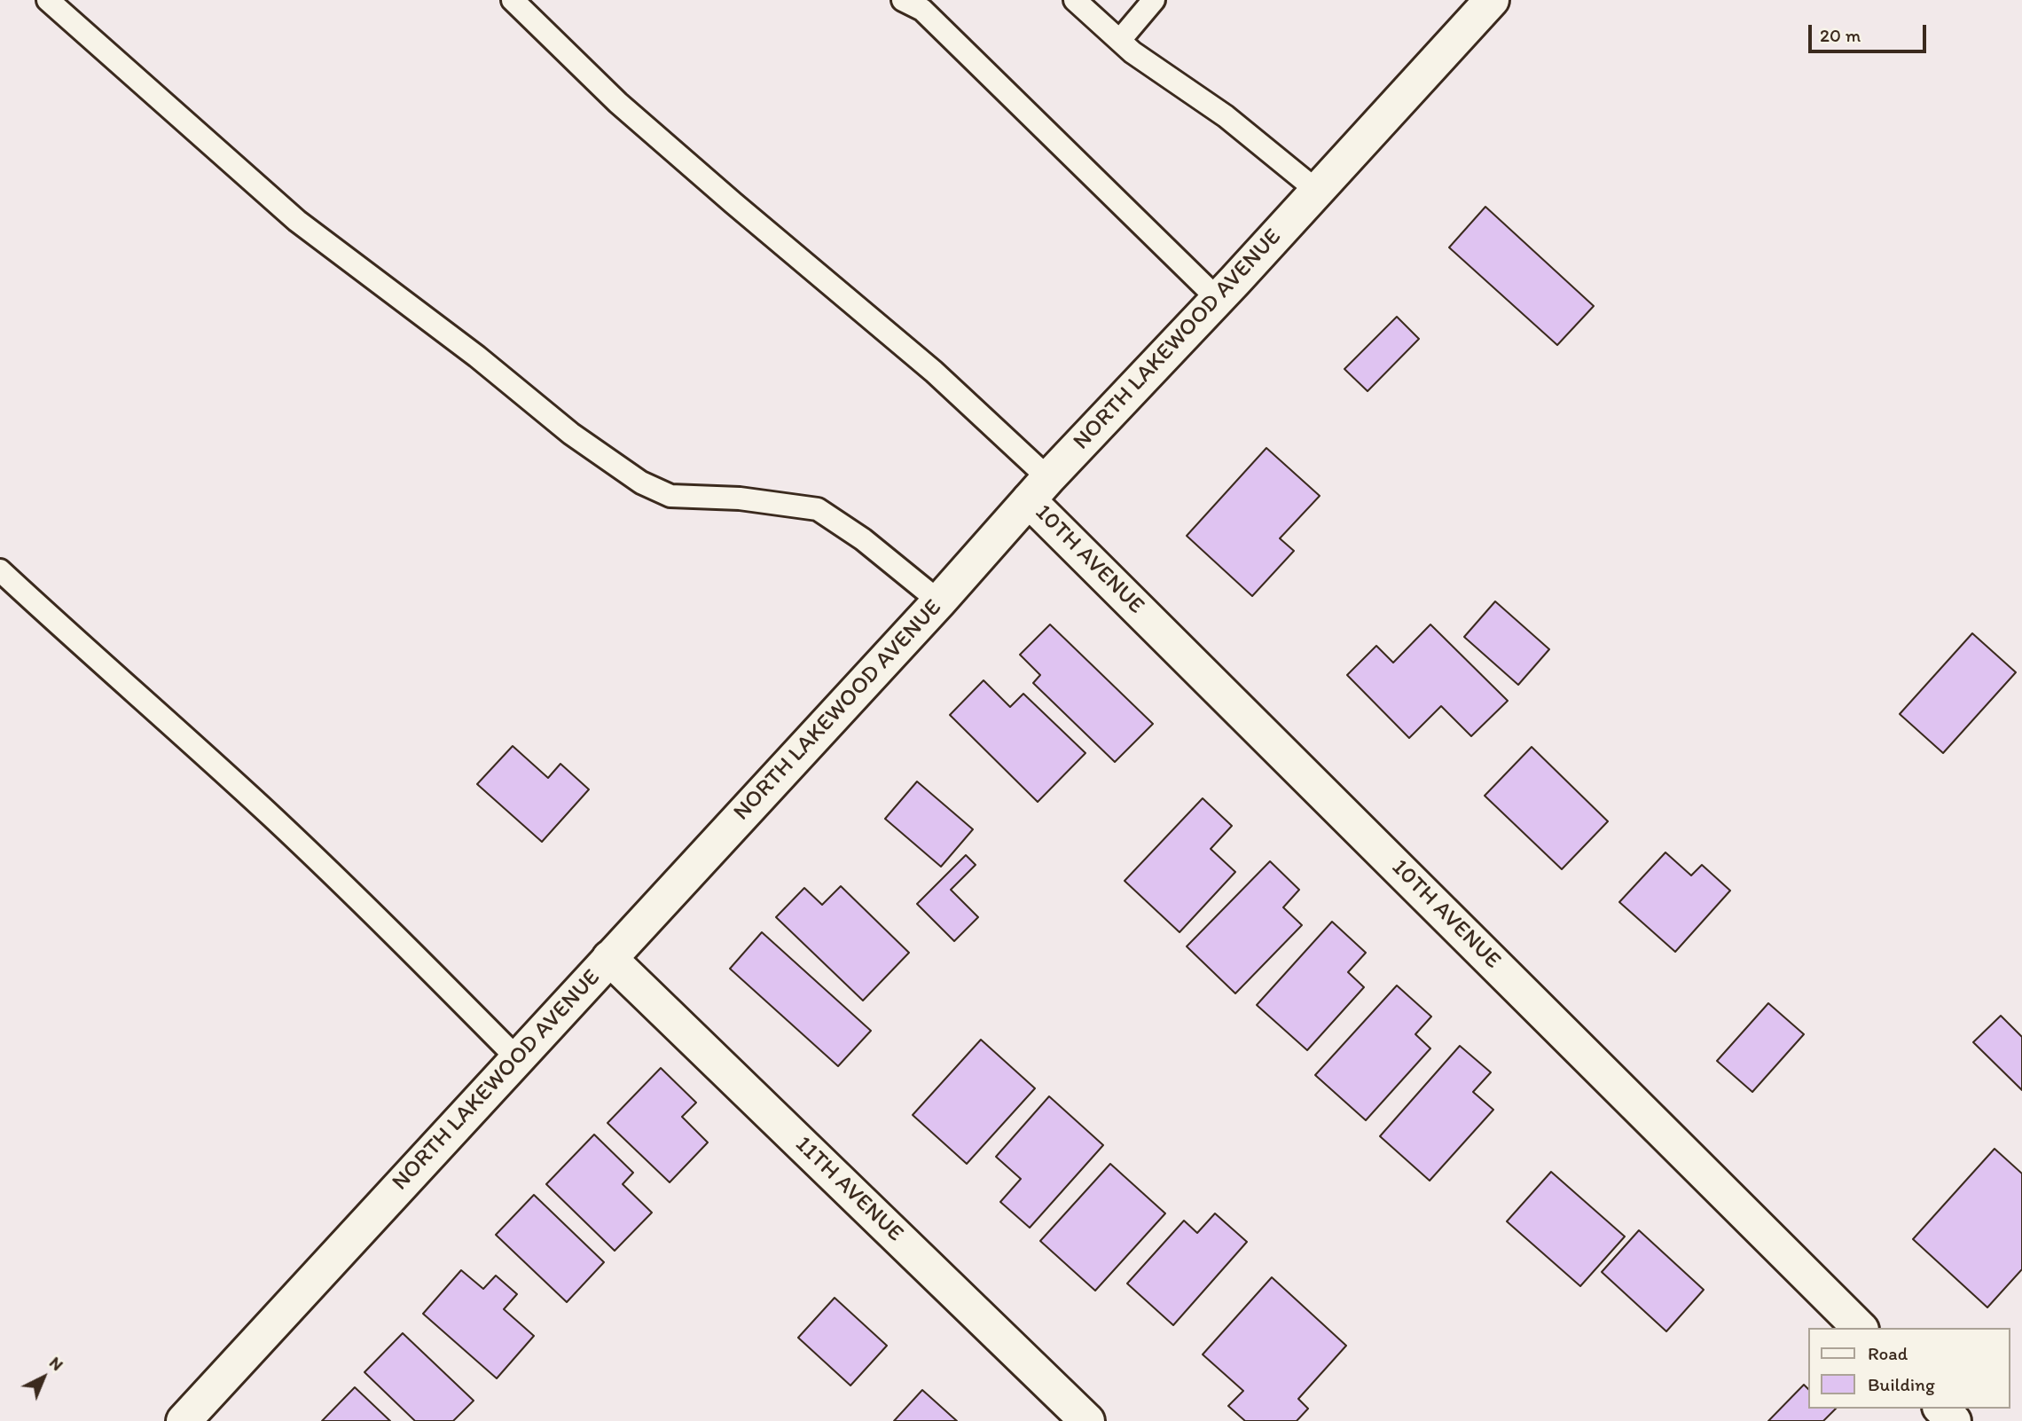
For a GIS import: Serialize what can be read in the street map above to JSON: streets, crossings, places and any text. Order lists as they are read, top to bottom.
{
  "streets": {
    "street": ["NORTH LAKEWOOD AVENUE", "10TH AVENUE", "11TH AVENUE"]
  },
  "crossings": [
    ["NORTH LAKEWOOD AVENUE", "10TH AVENUE"],
    ["NORTH LAKEWOOD AVENUE", "11TH AVENUE"]
  ],
  "legend": ["Road", "Building"],
  "scale_bar": "20 m",
  "north": "top right"
}
